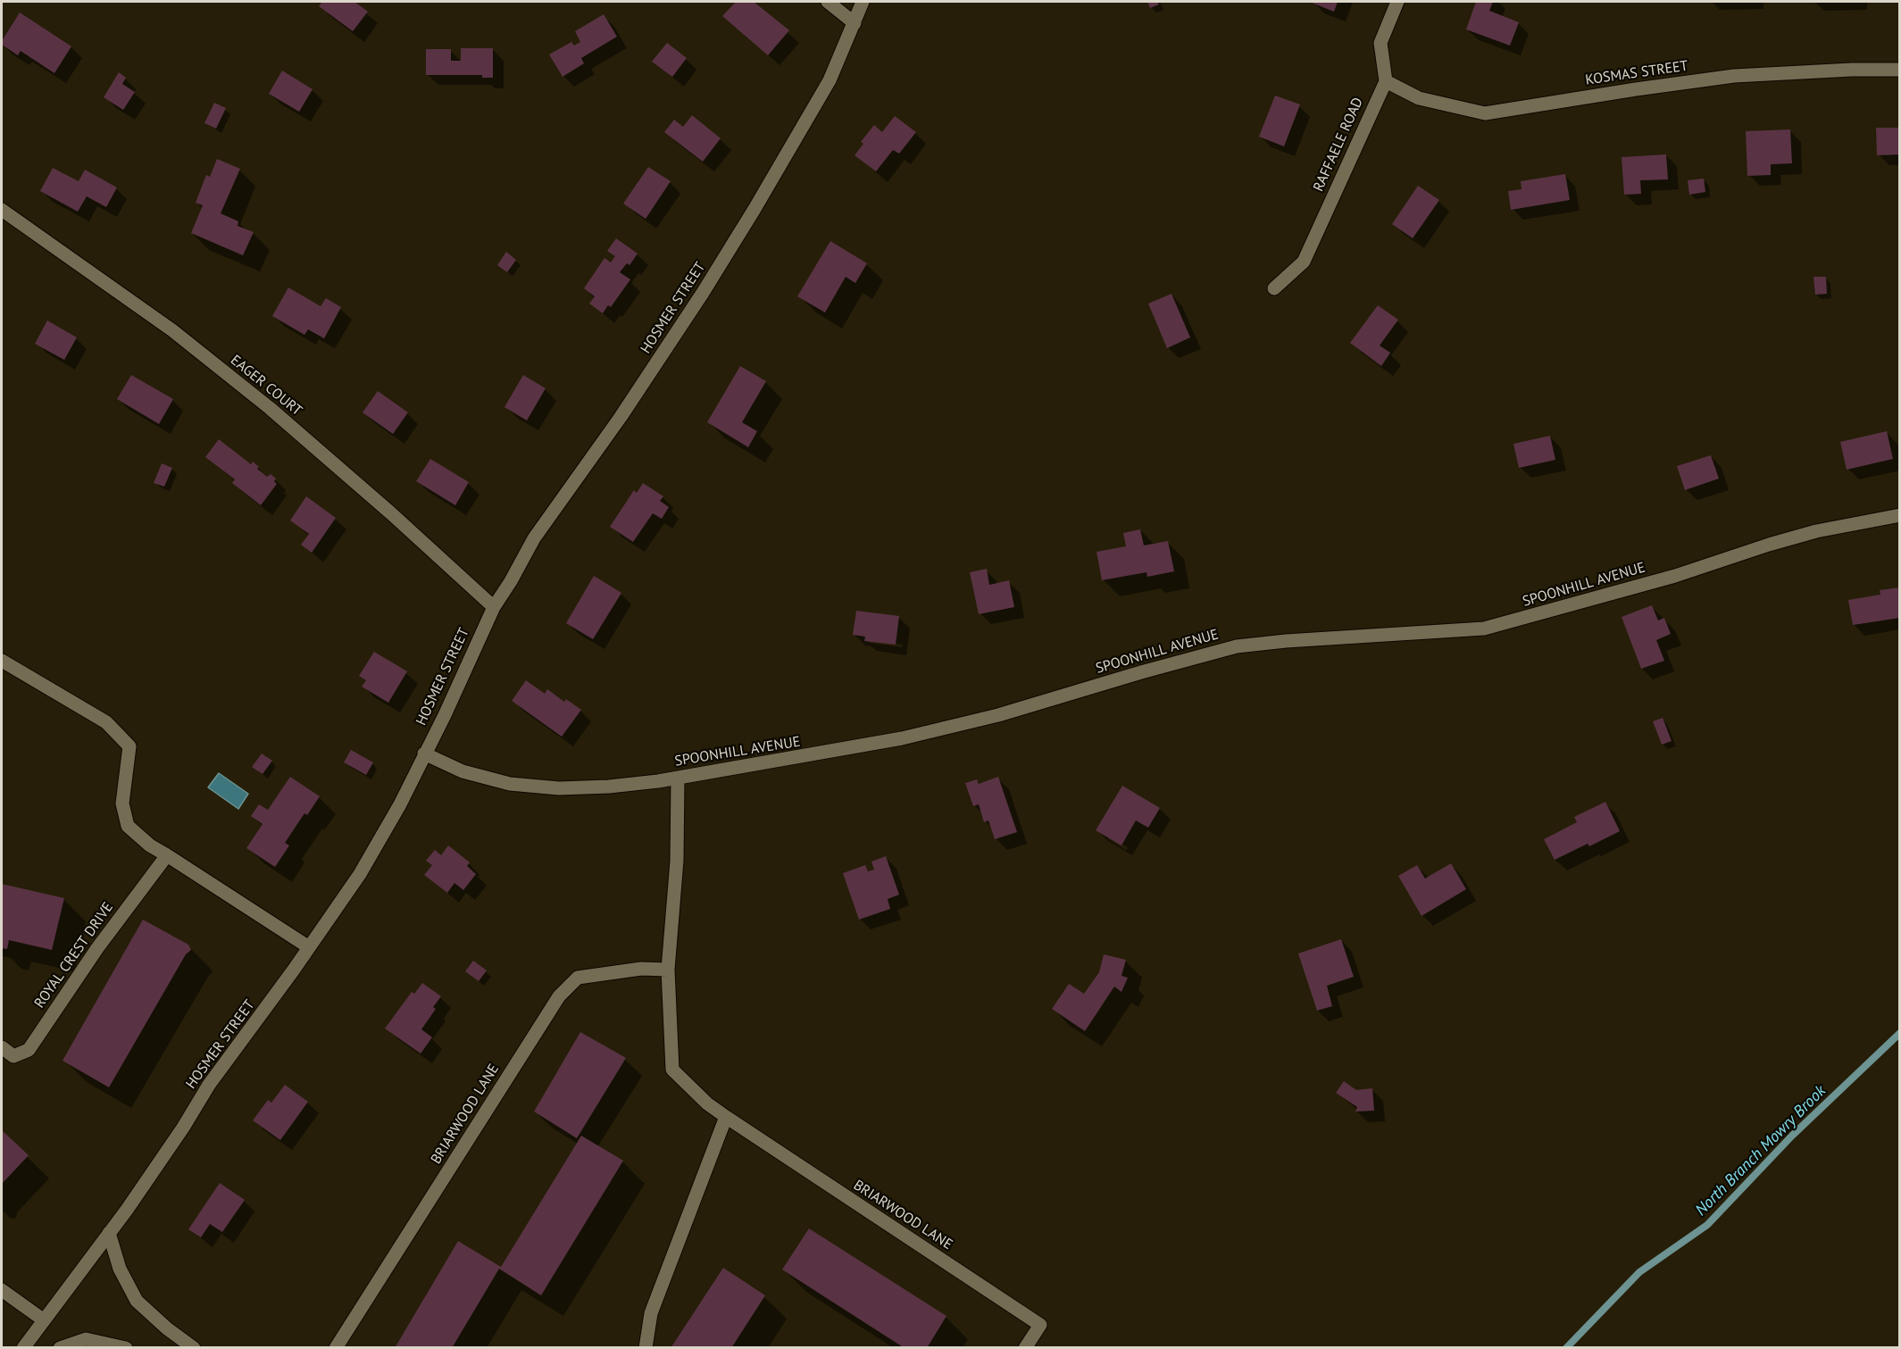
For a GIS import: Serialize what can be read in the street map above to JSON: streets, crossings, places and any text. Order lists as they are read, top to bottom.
{
  "streets": {
    "street": [
      "KOSMAS STREET",
      "RAFFAELE ROAD",
      "HOSMER STREET",
      "EAGER COURT",
      "SPOONHILL AVENUE",
      "ROYAL CREST DRIVE",
      "BRIARWOOD LANE"
    ]
  },
  "crossings": [
    ["KOSMAS STREET", "RAFFAELE ROAD"],
    ["HOSMER STREET", "EAGER COURT"],
    ["HOSMER STREET", "SPOONHILL AVENUE"],
    ["SPOONHILL AVENUE", "BRIARWOOD LANE"]
  ],
  "water": ["North Branch Mowry Brook"]
}
